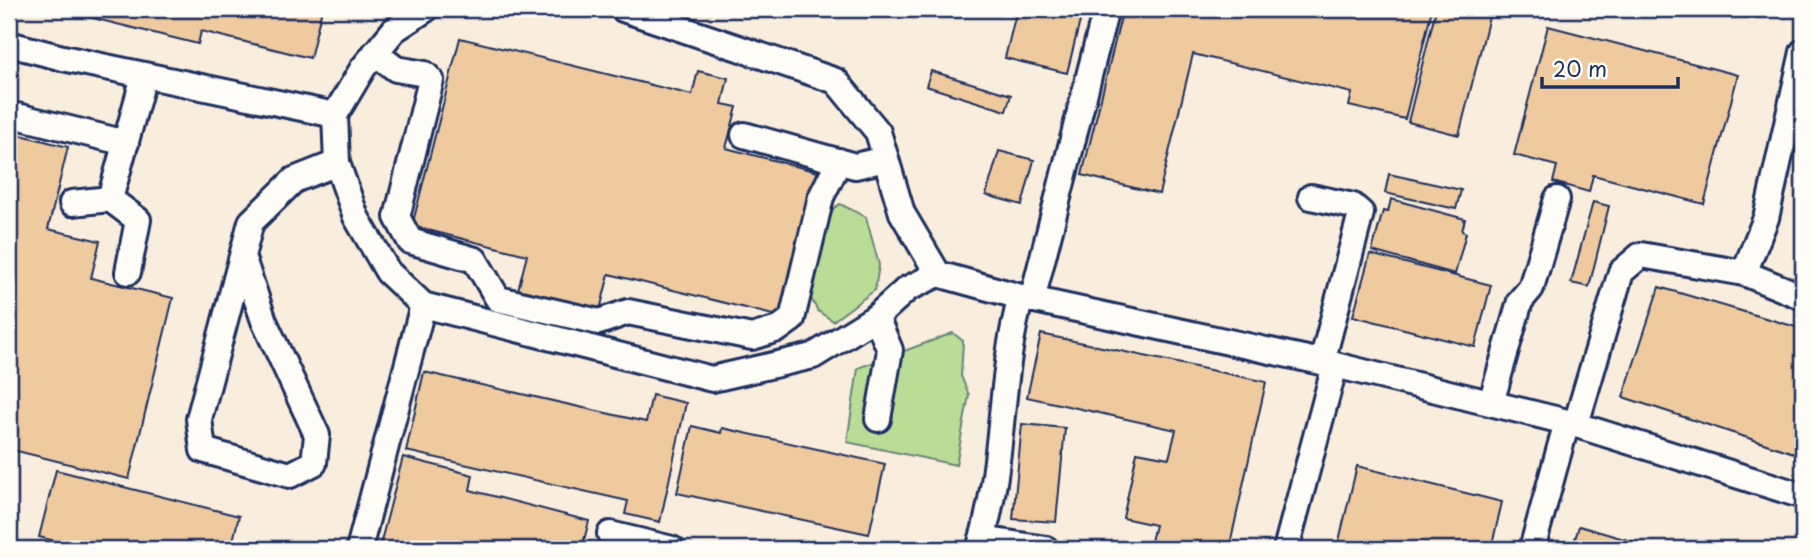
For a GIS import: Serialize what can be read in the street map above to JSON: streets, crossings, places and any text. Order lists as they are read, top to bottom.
{
  "scale_bar": "20 m"
}
